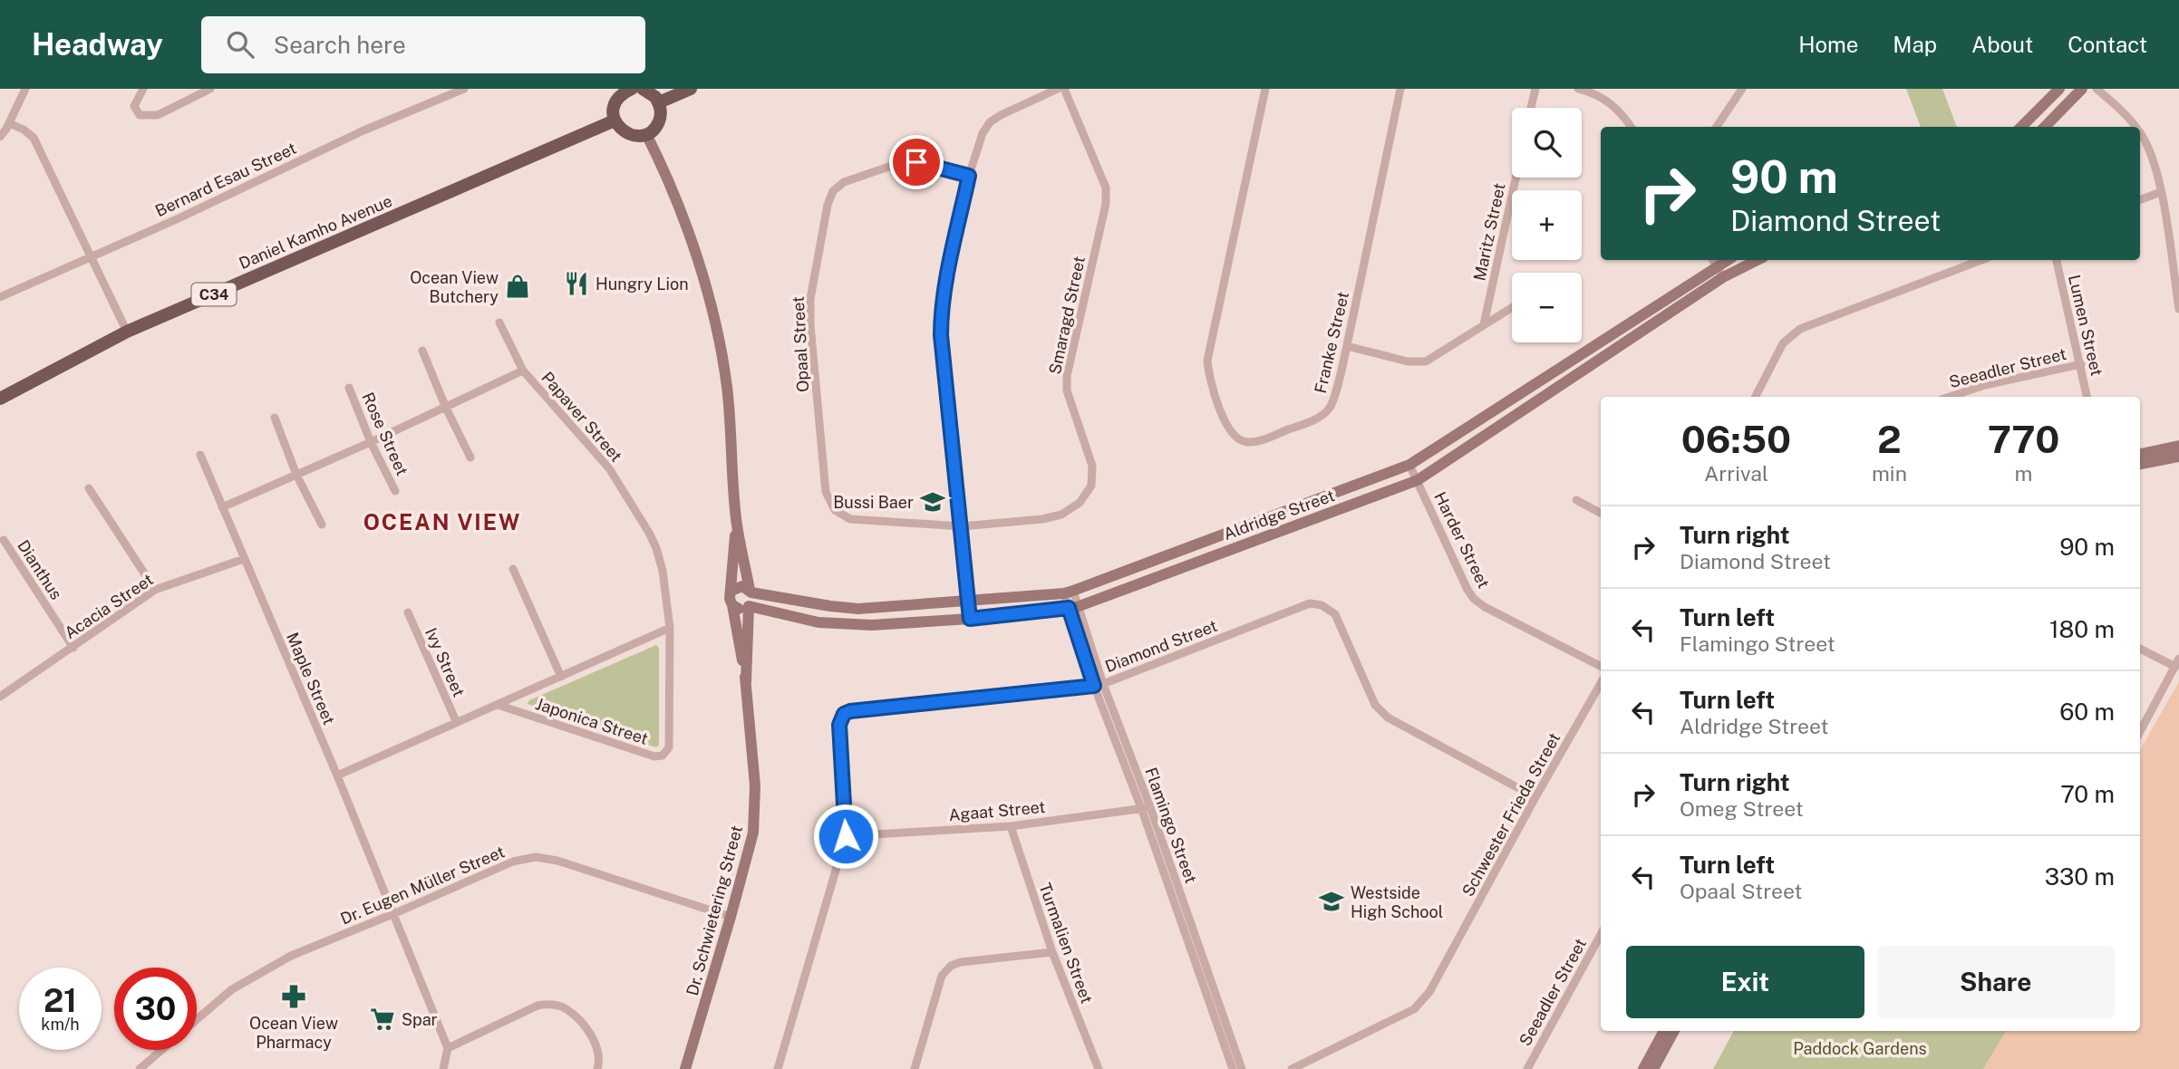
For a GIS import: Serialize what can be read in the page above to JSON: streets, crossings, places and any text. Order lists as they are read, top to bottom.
{
  "streets": {
    "main road": ["Daniel Kamho Avenue", "C34"],
    "street": [
      "Bernard Esau Street",
      "Maritz Street",
      "Smaragd Street",
      "Lumen Street",
      "Franke Street",
      "Opaal Street",
      "Seeadler Street",
      "Papaver Street",
      "Rose Street",
      "Aldridge Street",
      "Harder Street",
      "Dianthus",
      "Acacia Street",
      "Diamond Street",
      "Ivy Street",
      "Maple Street",
      "Japonica Street",
      "Agaat Street",
      "Schwester Frieda Street",
      "Flamingo Street",
      "Dr. Eugen Müller Street",
      "Dr. Schwietering Street",
      "Turmalien Street"
    ]
  },
  "crossings": [
    ["Smaragd Street", "Opaal Street"],
    ["Lumen Street", "Seeadler Street"],
    ["Papaver Street", "Rose Street"],
    ["Papaver Street", "Maple Street"],
    ["Papaver Street", "Japonica Street"],
    ["Aldridge Street", "Harder Street"],
    ["Aldridge Street", "Flamingo Street"],
    ["Aldridge Street", "Dr. Schwietering Street"],
    ["Dianthus", "Acacia Street"],
    ["Acacia Street", "Maple Street"],
    ["Diamond Street", "Agaat Street"],
    ["Diamond Street", "Schwester Frieda Street"],
    ["Diamond Street", "Flamingo Street"],
    ["Maple Street", "Dr. Eugen Müller Street"],
    ["Agaat Street", "Flamingo Street"],
    ["Agaat Street", "Turmalien Street"],
    ["Dr. Eugen Müller Street", "Dr. Schwietering Street"]
  ],
  "districts": ["OCEAN VIEW"],
  "parks": ["Paddock Gardens"],
  "places": {
    "restaurant": ["Hungry Lion"],
    "shop": ["Ocean View Butchery"],
    "school or university": ["Bussi Baer", "Westside High School"],
    "pharmacy": ["Ocean View Pharmacy"],
    "supermarket": ["Spar"]
  },
  "page": {
    "header": "Headway",
    "search": "Search here",
    "nav": [
      "Home",
      "Map",
      "About",
      "Contact"
    ],
    "map_buttons": ["+", "−"],
    "turn": ["90 m", "Diamond Street"],
    "eta": [
      "06:50",
      "Arrival",
      "2",
      "min",
      "770",
      "m"
    ],
    "list": [
      {
        "name": "Turn right",
        "note": "Diamond Street",
        "value": "90 m"
      },
      {
        "name": "Turn left",
        "note": "Flamingo Street",
        "value": "180 m"
      },
      {
        "name": "Turn left",
        "note": "Aldridge Street",
        "value": "60 m"
      },
      {
        "name": "Turn right",
        "note": "Omeg Street",
        "value": "70 m"
      },
      {
        "name": "Turn left",
        "note": "Opaal Street",
        "value": "330 m"
      }
    ],
    "buttons": ["Exit", "Share"],
    "speed": "21 km/h",
    "limit": "30"
  }
}
